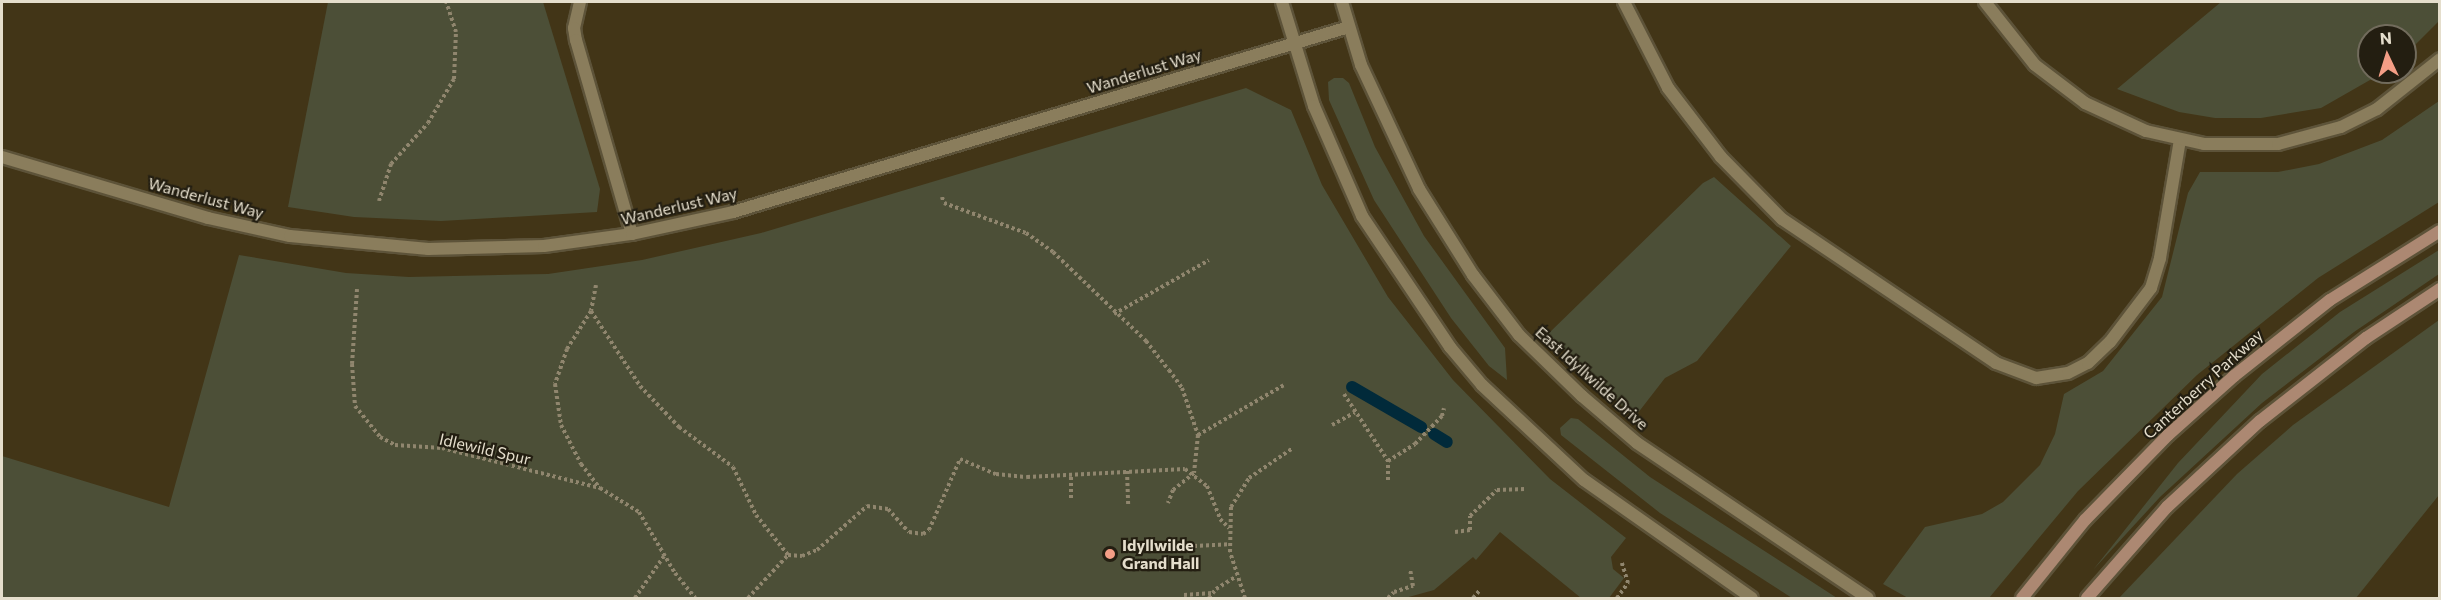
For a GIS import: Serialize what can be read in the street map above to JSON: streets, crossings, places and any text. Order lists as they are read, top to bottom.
{
  "streets": {
    "street": ["Wanderlust Way", "East Idyllwilde Drive", "Canterberry Parkway"],
    "path": ["Idlewild Spur"]
  },
  "crossings": [
    ["Wanderlust Way", "East Idyllwilde Drive"]
  ],
  "places": ["Idyllwilde Grand Hall"],
  "north": "top"
}
